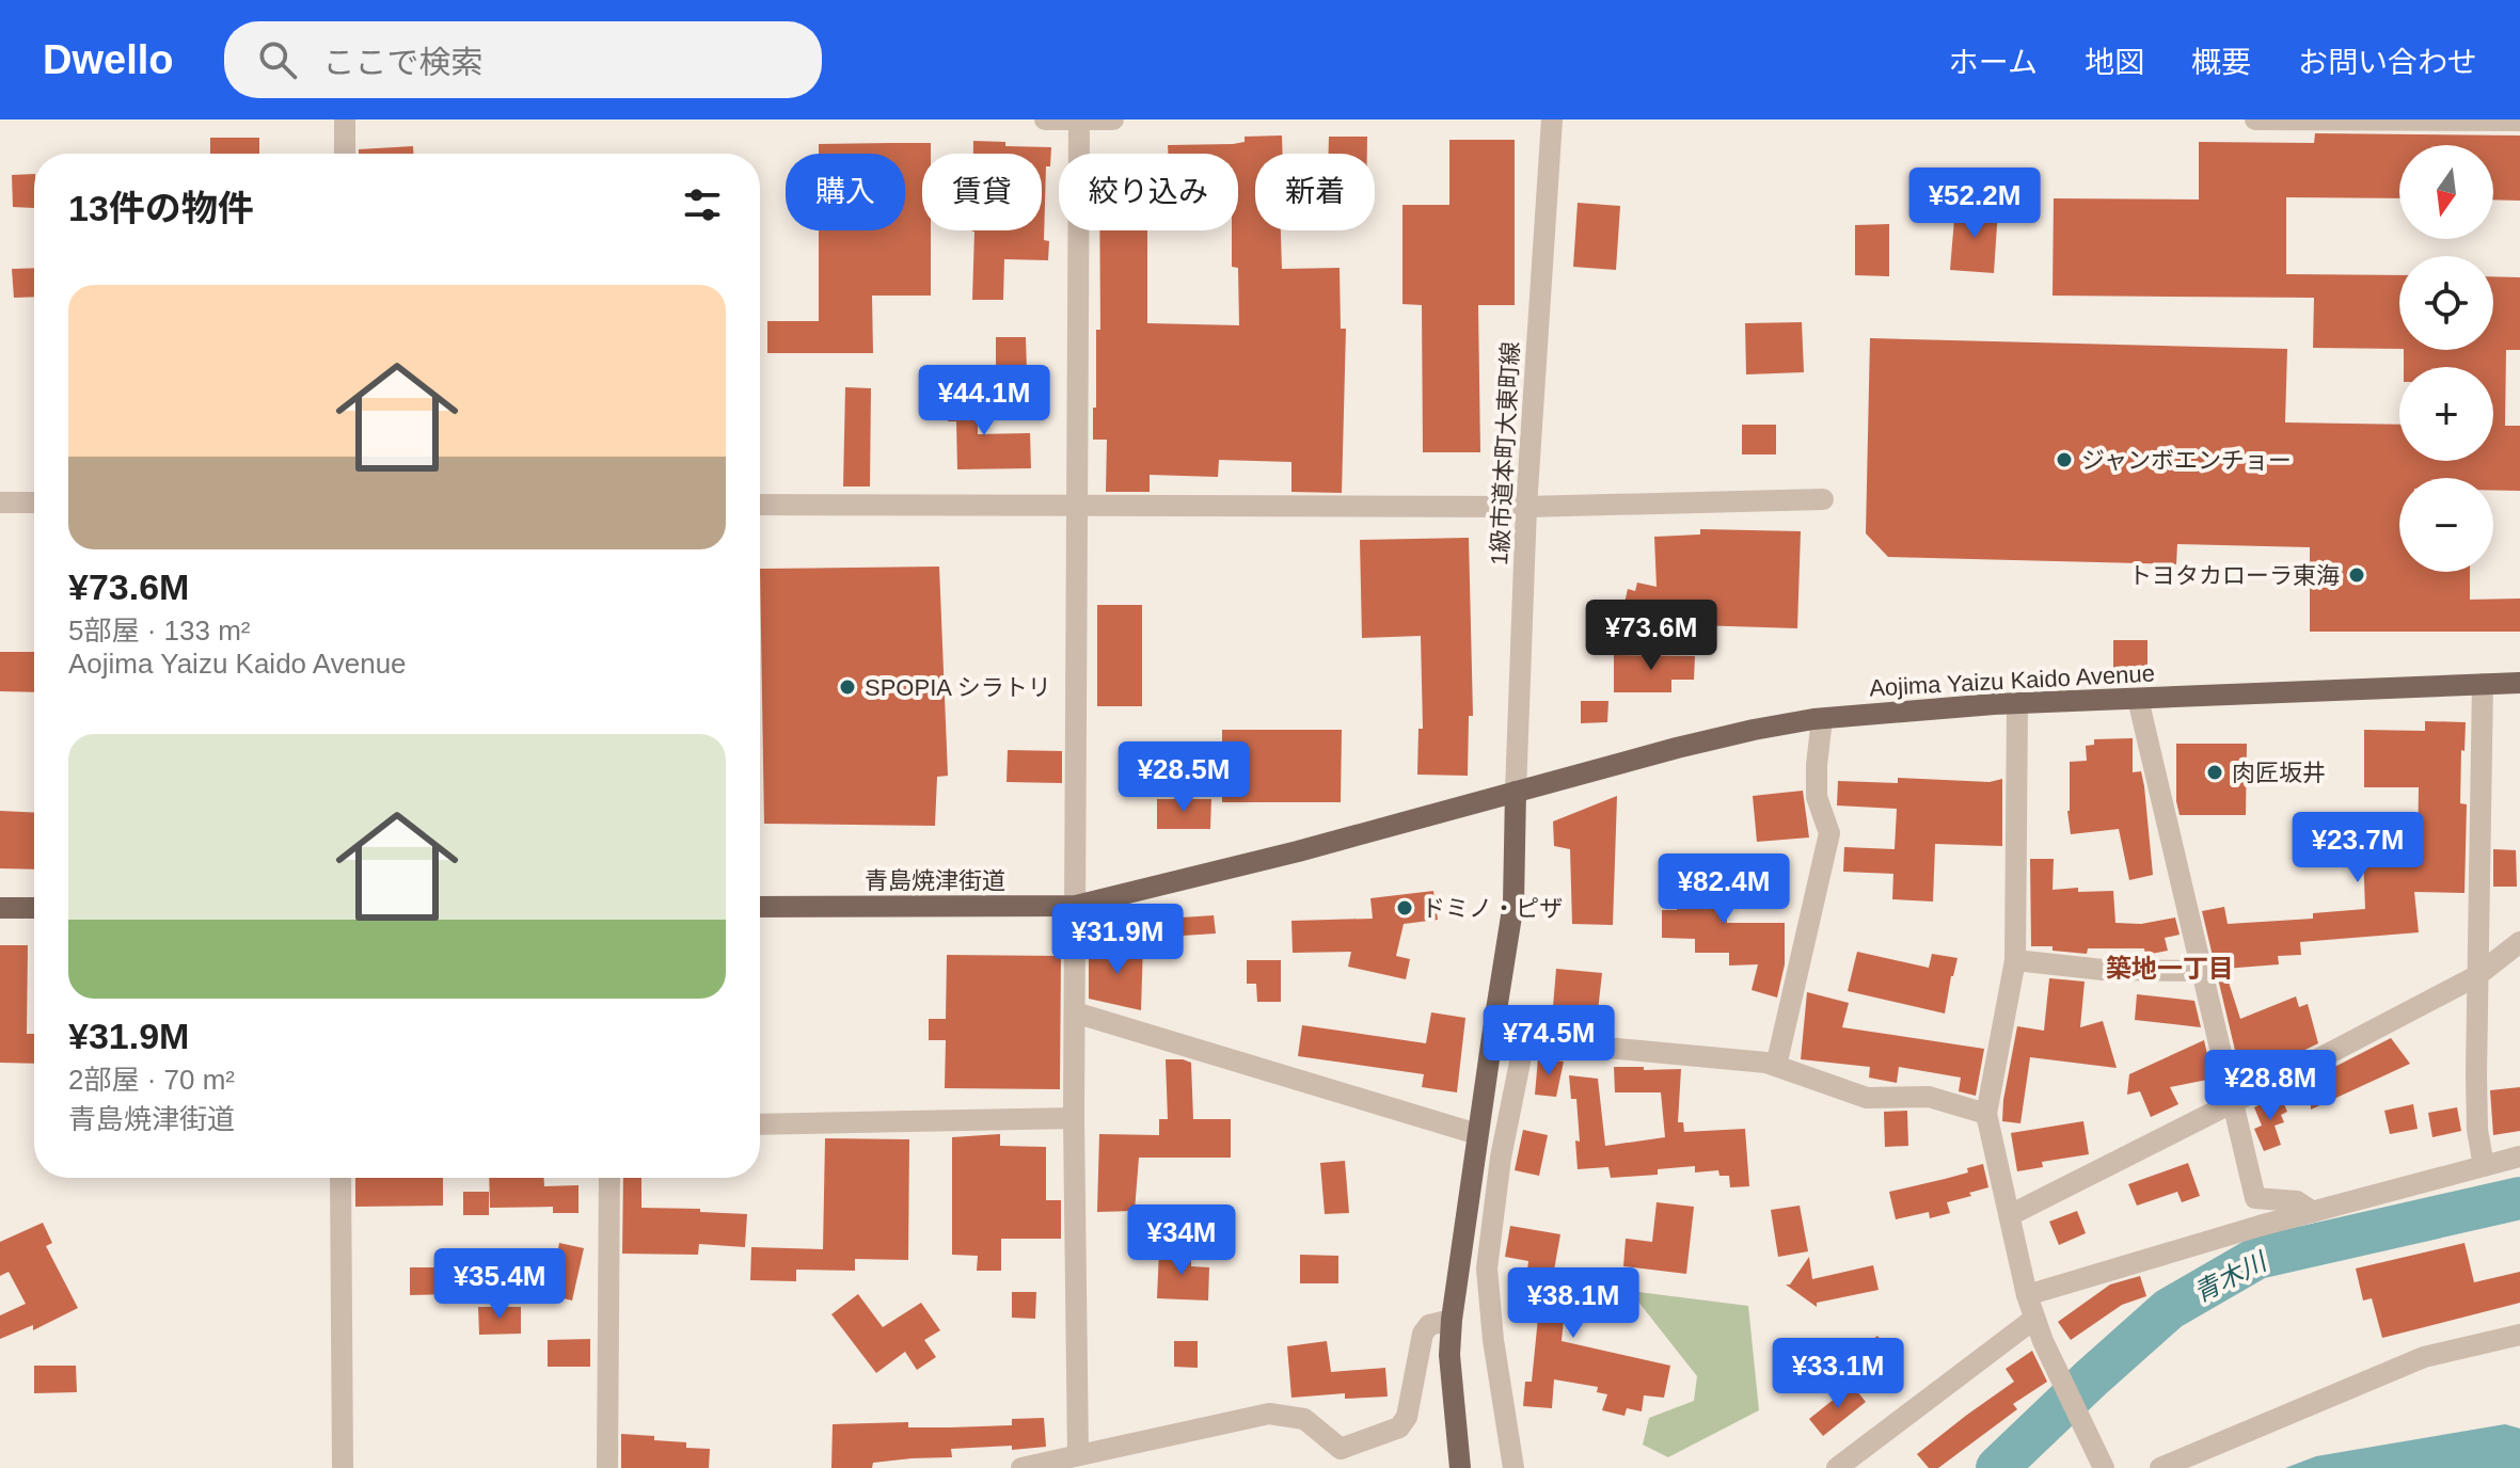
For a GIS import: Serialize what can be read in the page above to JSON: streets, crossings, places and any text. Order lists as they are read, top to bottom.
{
  "streets": {
    "main road": ["Aojima Yaizu Kaido Avenue", "青島焼津街道"],
    "street": ["1級市道本町大東町線"]
  },
  "crossings": [
    ["1級市道本町大東町線", "Aojima Yaizu Kaido Avenue"],
    ["1級市道本町大東町線", "青島焼津街道"],
    ["Aojima Yaizu Kaido Avenue", "青島焼津街道"]
  ],
  "districts": ["築地一丁目"],
  "water": ["青木川"],
  "places": [
    "ジャンボエンチョー",
    "トヨタカローラ東海",
    "SPOPIA シラトリ",
    "肉匠坂井",
    "ドミノ・ピザ"
  ],
  "north": "bottom",
  "page": {
    "header": "Dwello",
    "search": "ここで検索",
    "nav": [
      "ホーム",
      "地図",
      "概要",
      "お問い合わせ"
    ],
    "map_buttons": ["+", "−"],
    "chip": [
      "購入",
      "賃貸",
      "絞り込み",
      "新着"
    ],
    "heading": "13件の物件",
    "price": [
      "¥52.2M",
      "¥44.1M",
      "¥73.6M",
      "¥28.5M",
      "¥23.7M",
      "¥82.4M",
      "¥31.9M",
      "¥74.5M",
      "¥28.8M",
      "¥34M",
      "¥35.4M",
      "¥38.1M",
      "¥33.1M"
    ],
    "list": [
      {
        "name": "¥73.6M",
        "note": "5部屋 · 133 m² · Aojima Yaizu Kaido Avenue"
      },
      {
        "name": "¥31.9M",
        "note": "2部屋 · 70 m² · 青島焼津街道"
      }
    ]
  }
}
